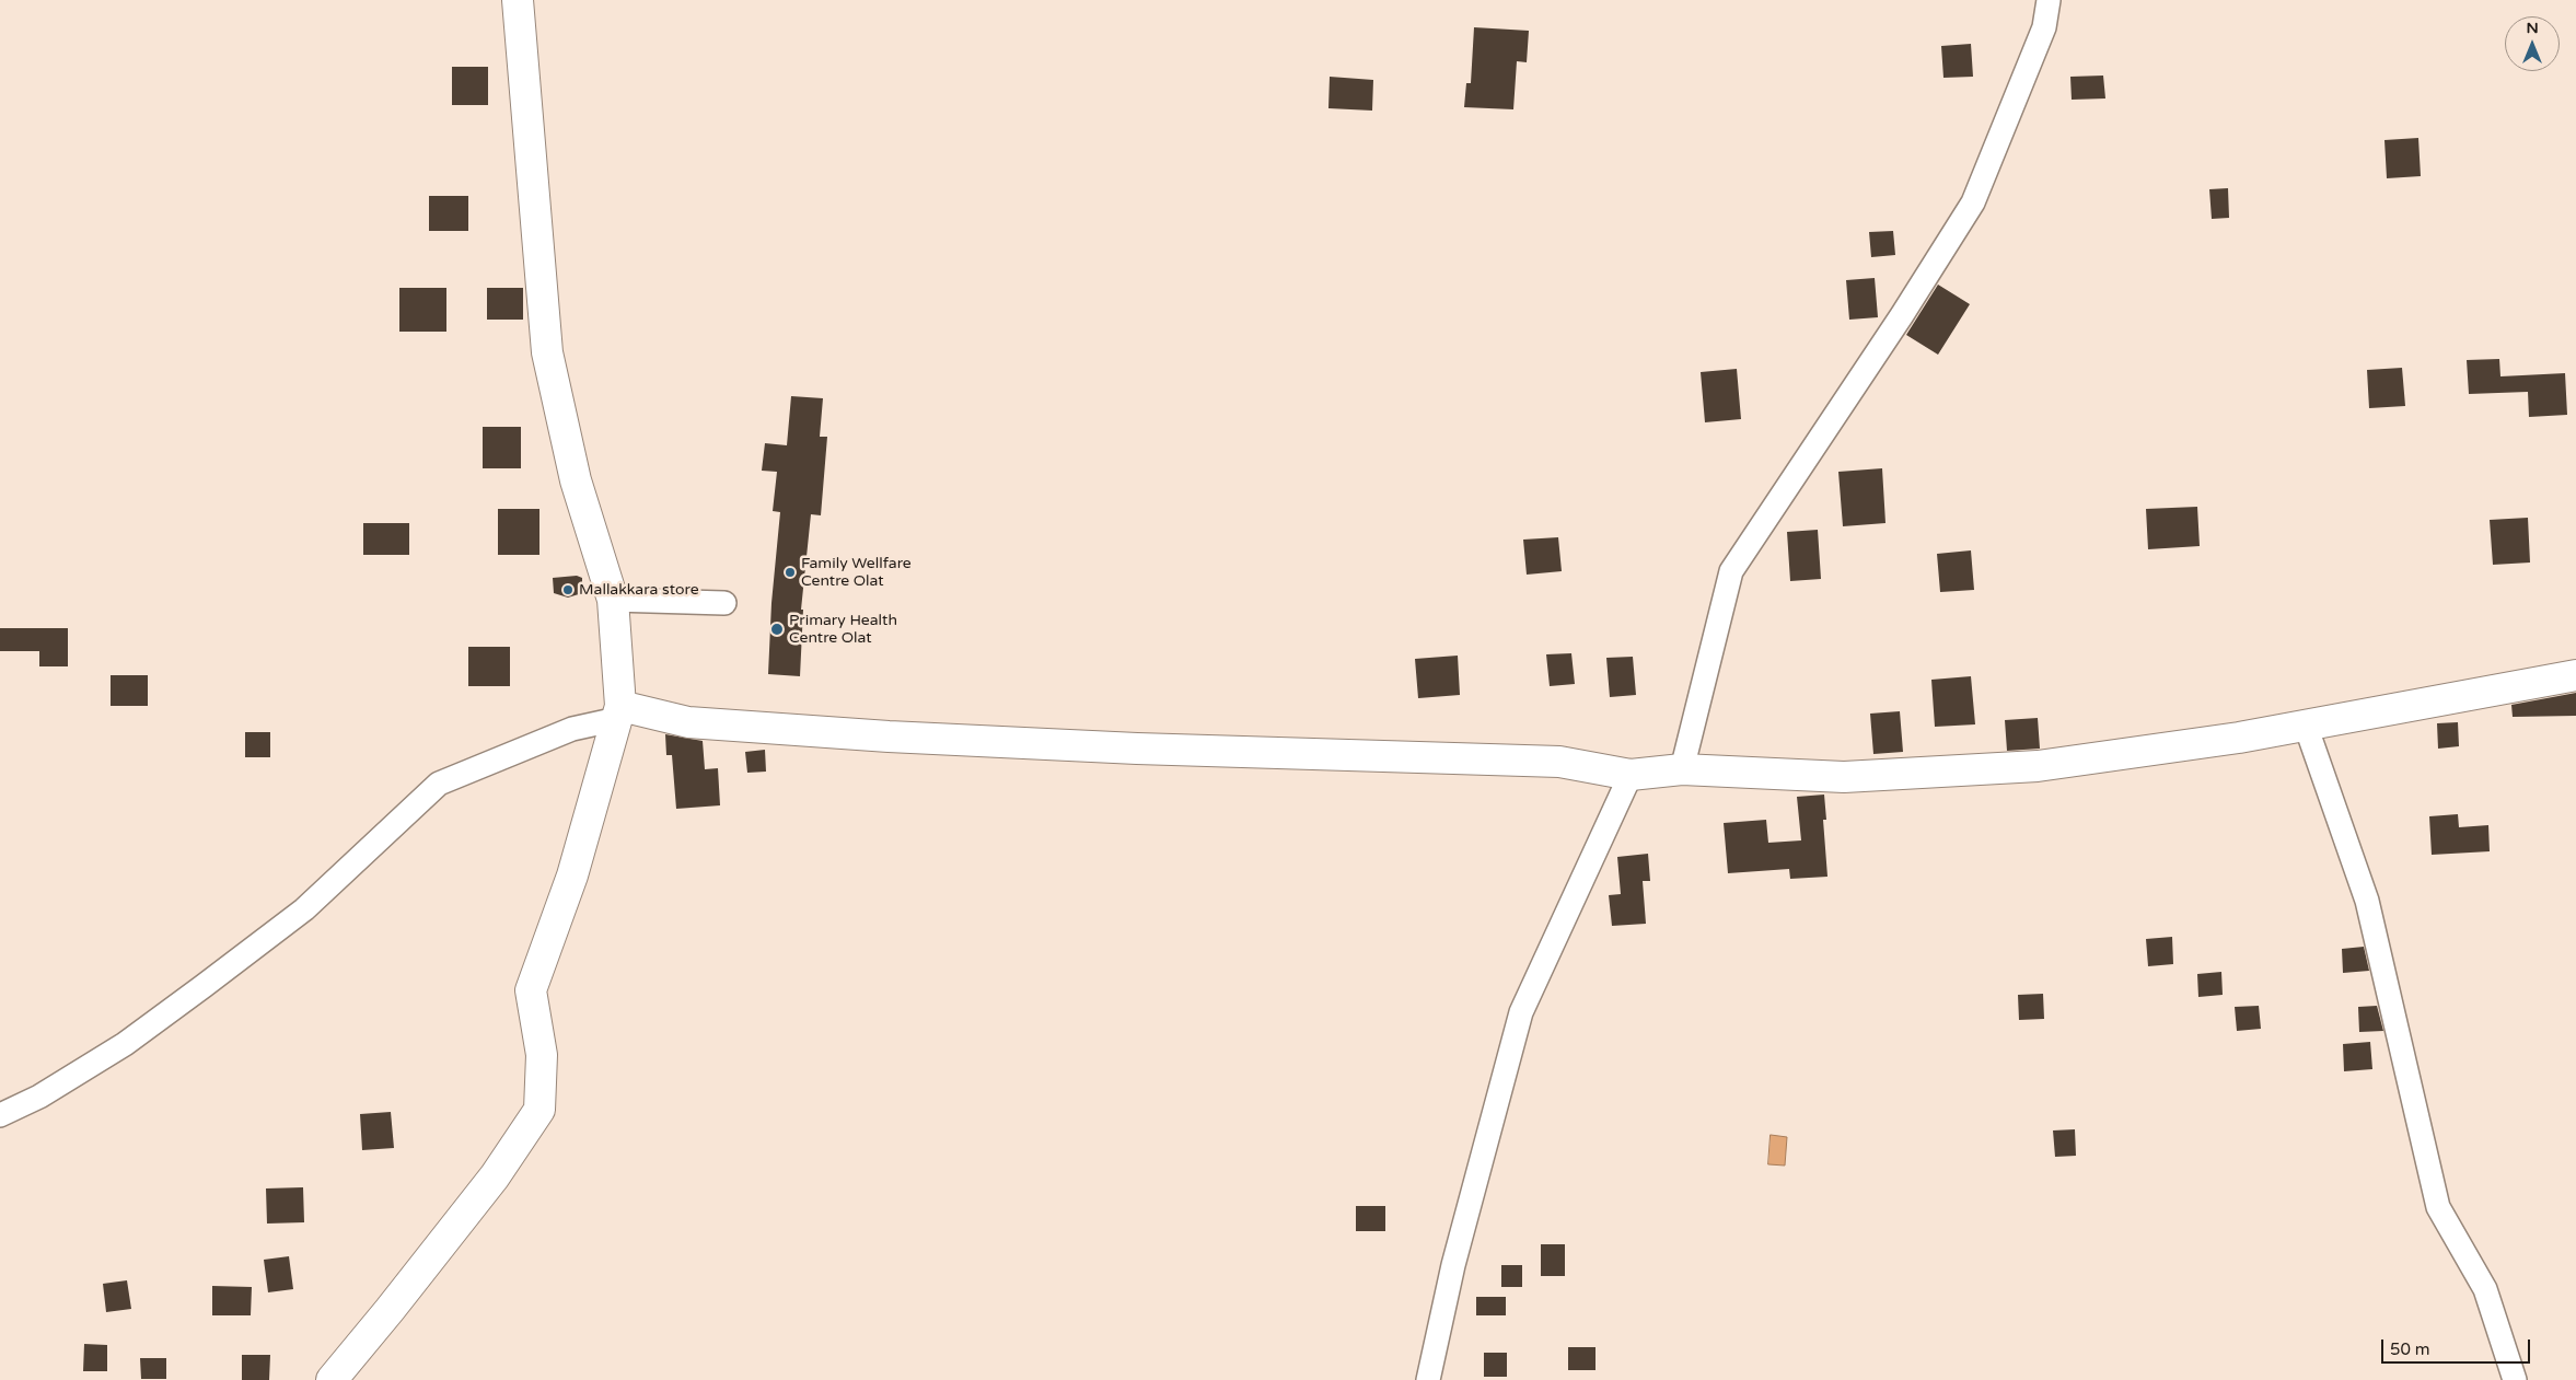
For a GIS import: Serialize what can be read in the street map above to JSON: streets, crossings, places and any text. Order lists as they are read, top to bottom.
{
  "places": ["Family Wellfare Centre Olat", "Mallakkara store", "Primary Health Centre Olat"],
  "scale_bar": "50 m",
  "north": "top"
}
